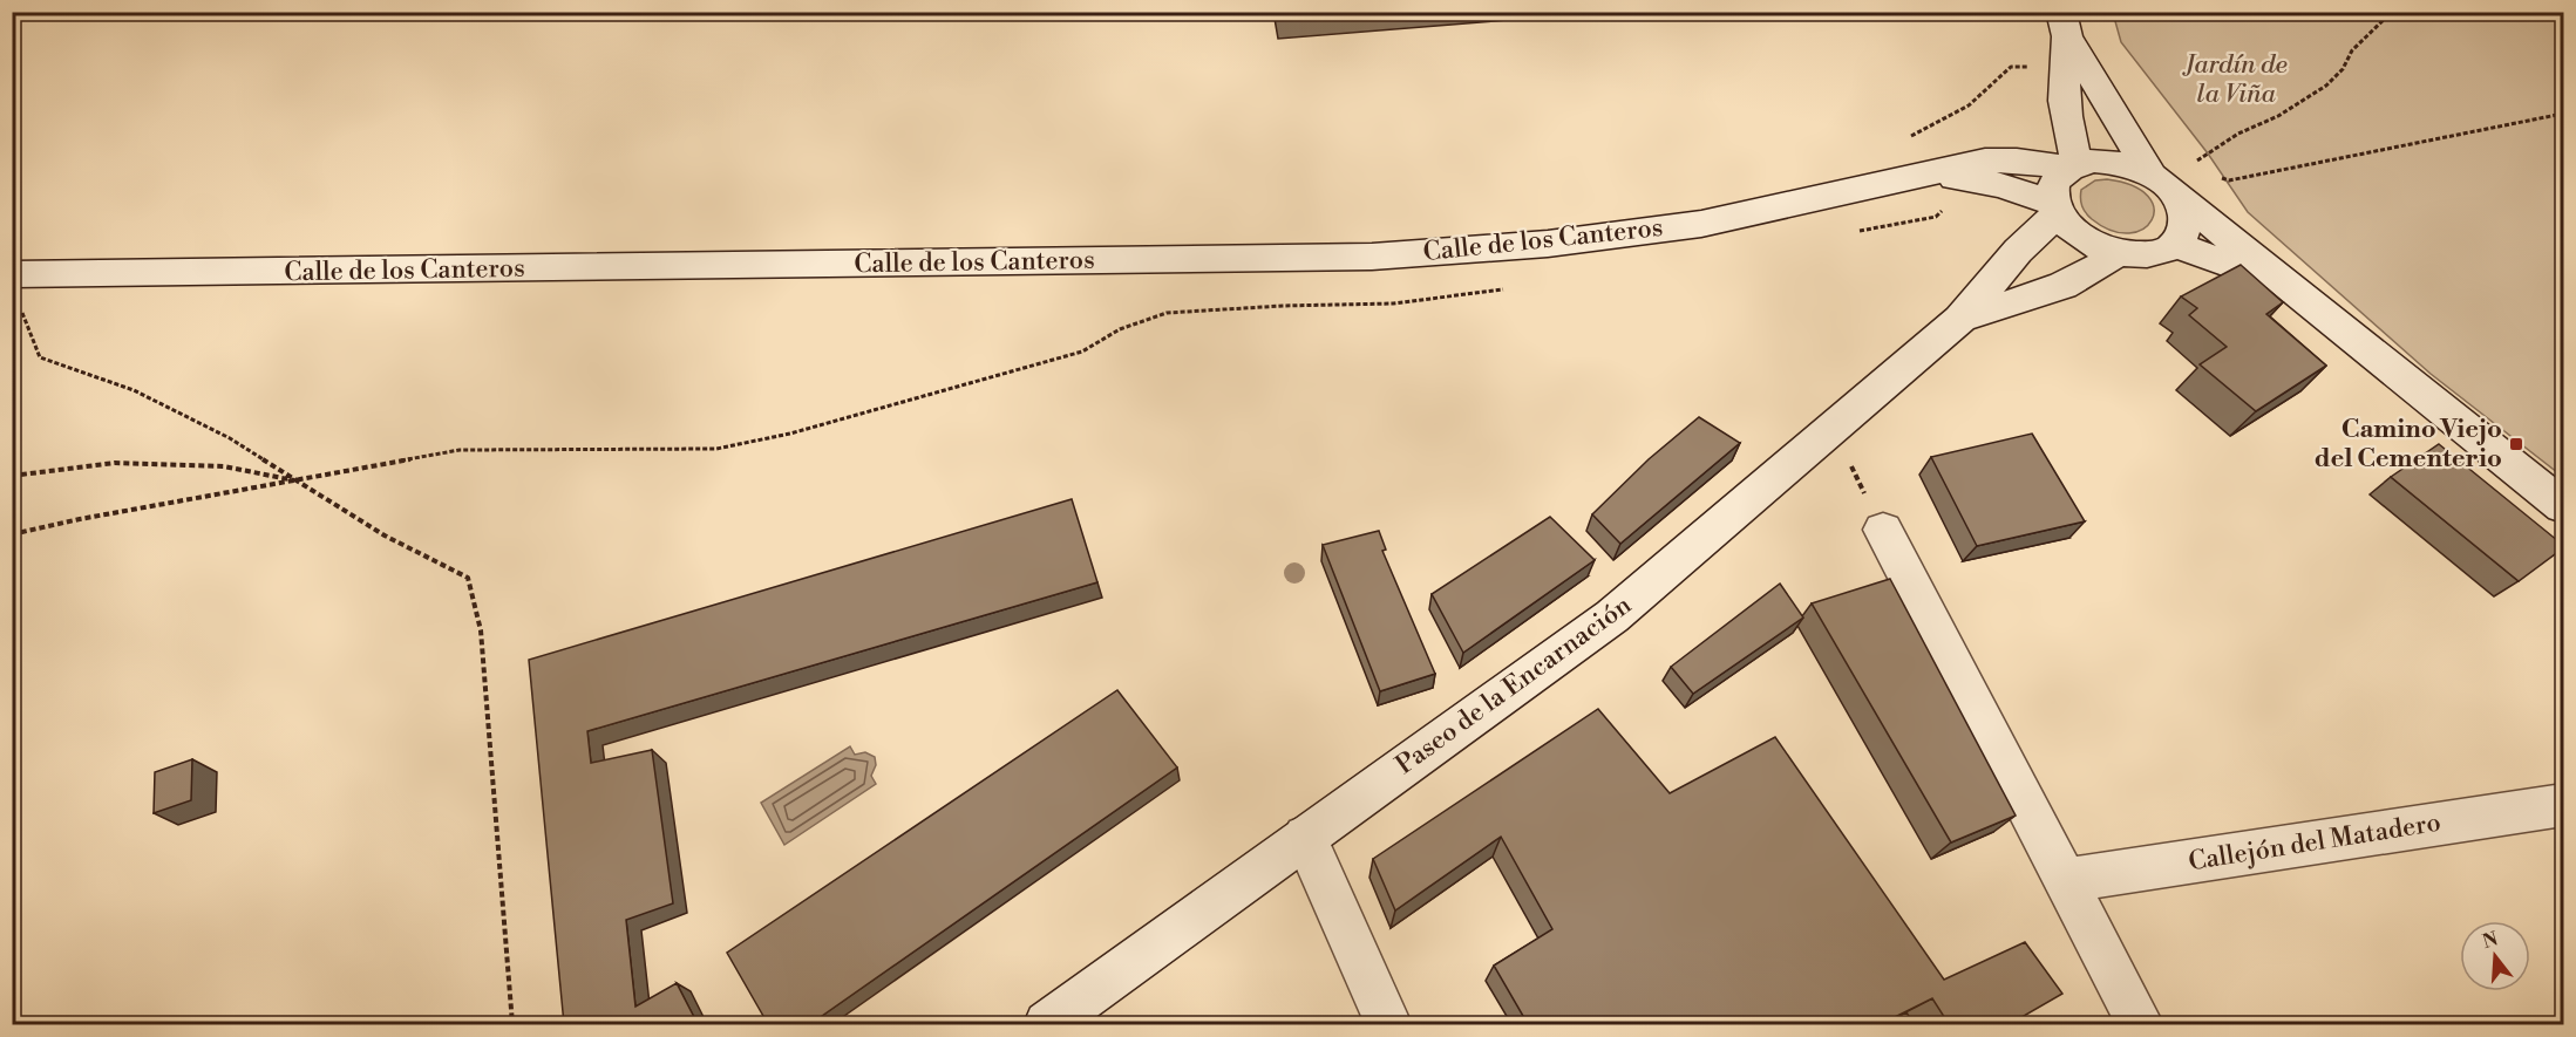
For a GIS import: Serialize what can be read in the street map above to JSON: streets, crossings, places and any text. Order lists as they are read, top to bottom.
{
  "streets": {
    "street": ["Calle de los Canteros", "Paseo de la Encarnación", "Callejón del Matadero"]
  },
  "crossings": [
    ["Calle de los Canteros", "Paseo de la Encarnación"]
  ],
  "parks": ["Jardín de la Viña"],
  "places": {
    "transit": ["Camino Viejo del Cementerio"]
  },
  "north": "top"
}
